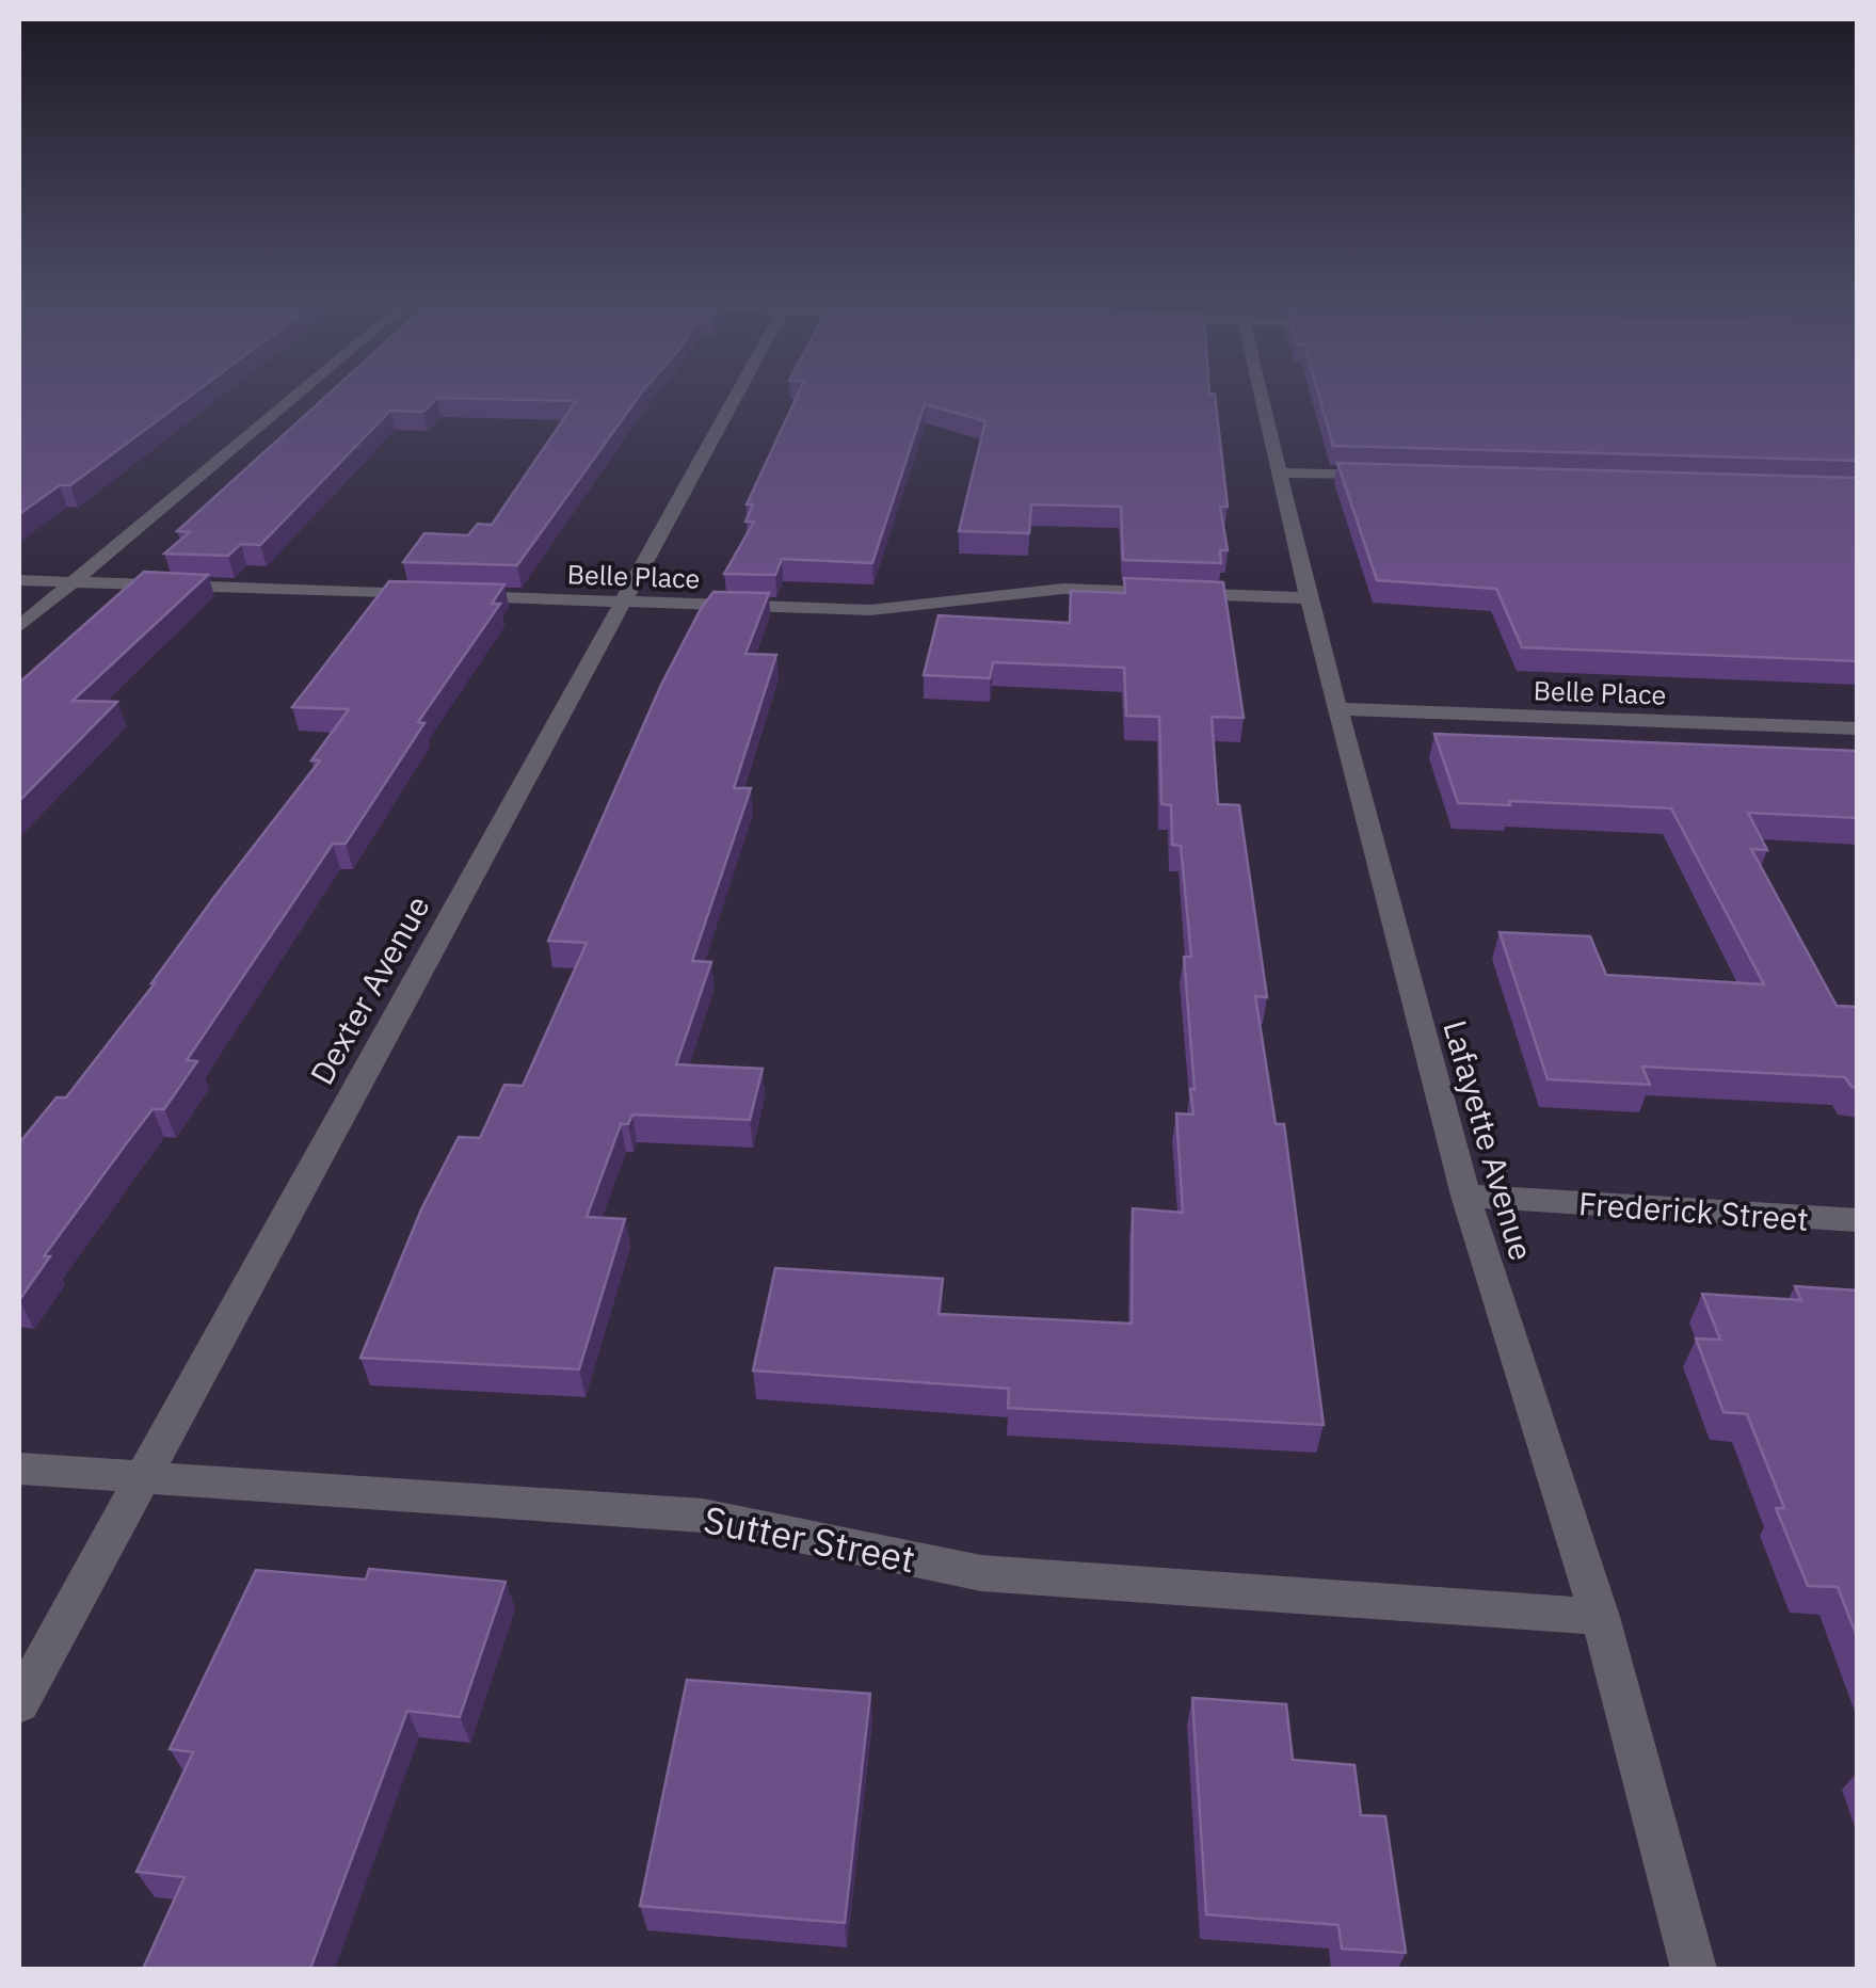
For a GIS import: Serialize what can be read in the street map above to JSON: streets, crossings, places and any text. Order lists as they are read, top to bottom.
{
  "streets": {
    "street": [
      "Belle Place",
      "Dexter Avenue",
      "Lafayette Avenue",
      "Frederick Street",
      "Sutter Street"
    ]
  },
  "crossings": [
    ["Belle Place", "Dexter Avenue"],
    ["Belle Place", "Lafayette Avenue"],
    ["Dexter Avenue", "Sutter Street"],
    ["Lafayette Avenue", "Frederick Street"],
    ["Lafayette Avenue", "Sutter Street"]
  ]
}
